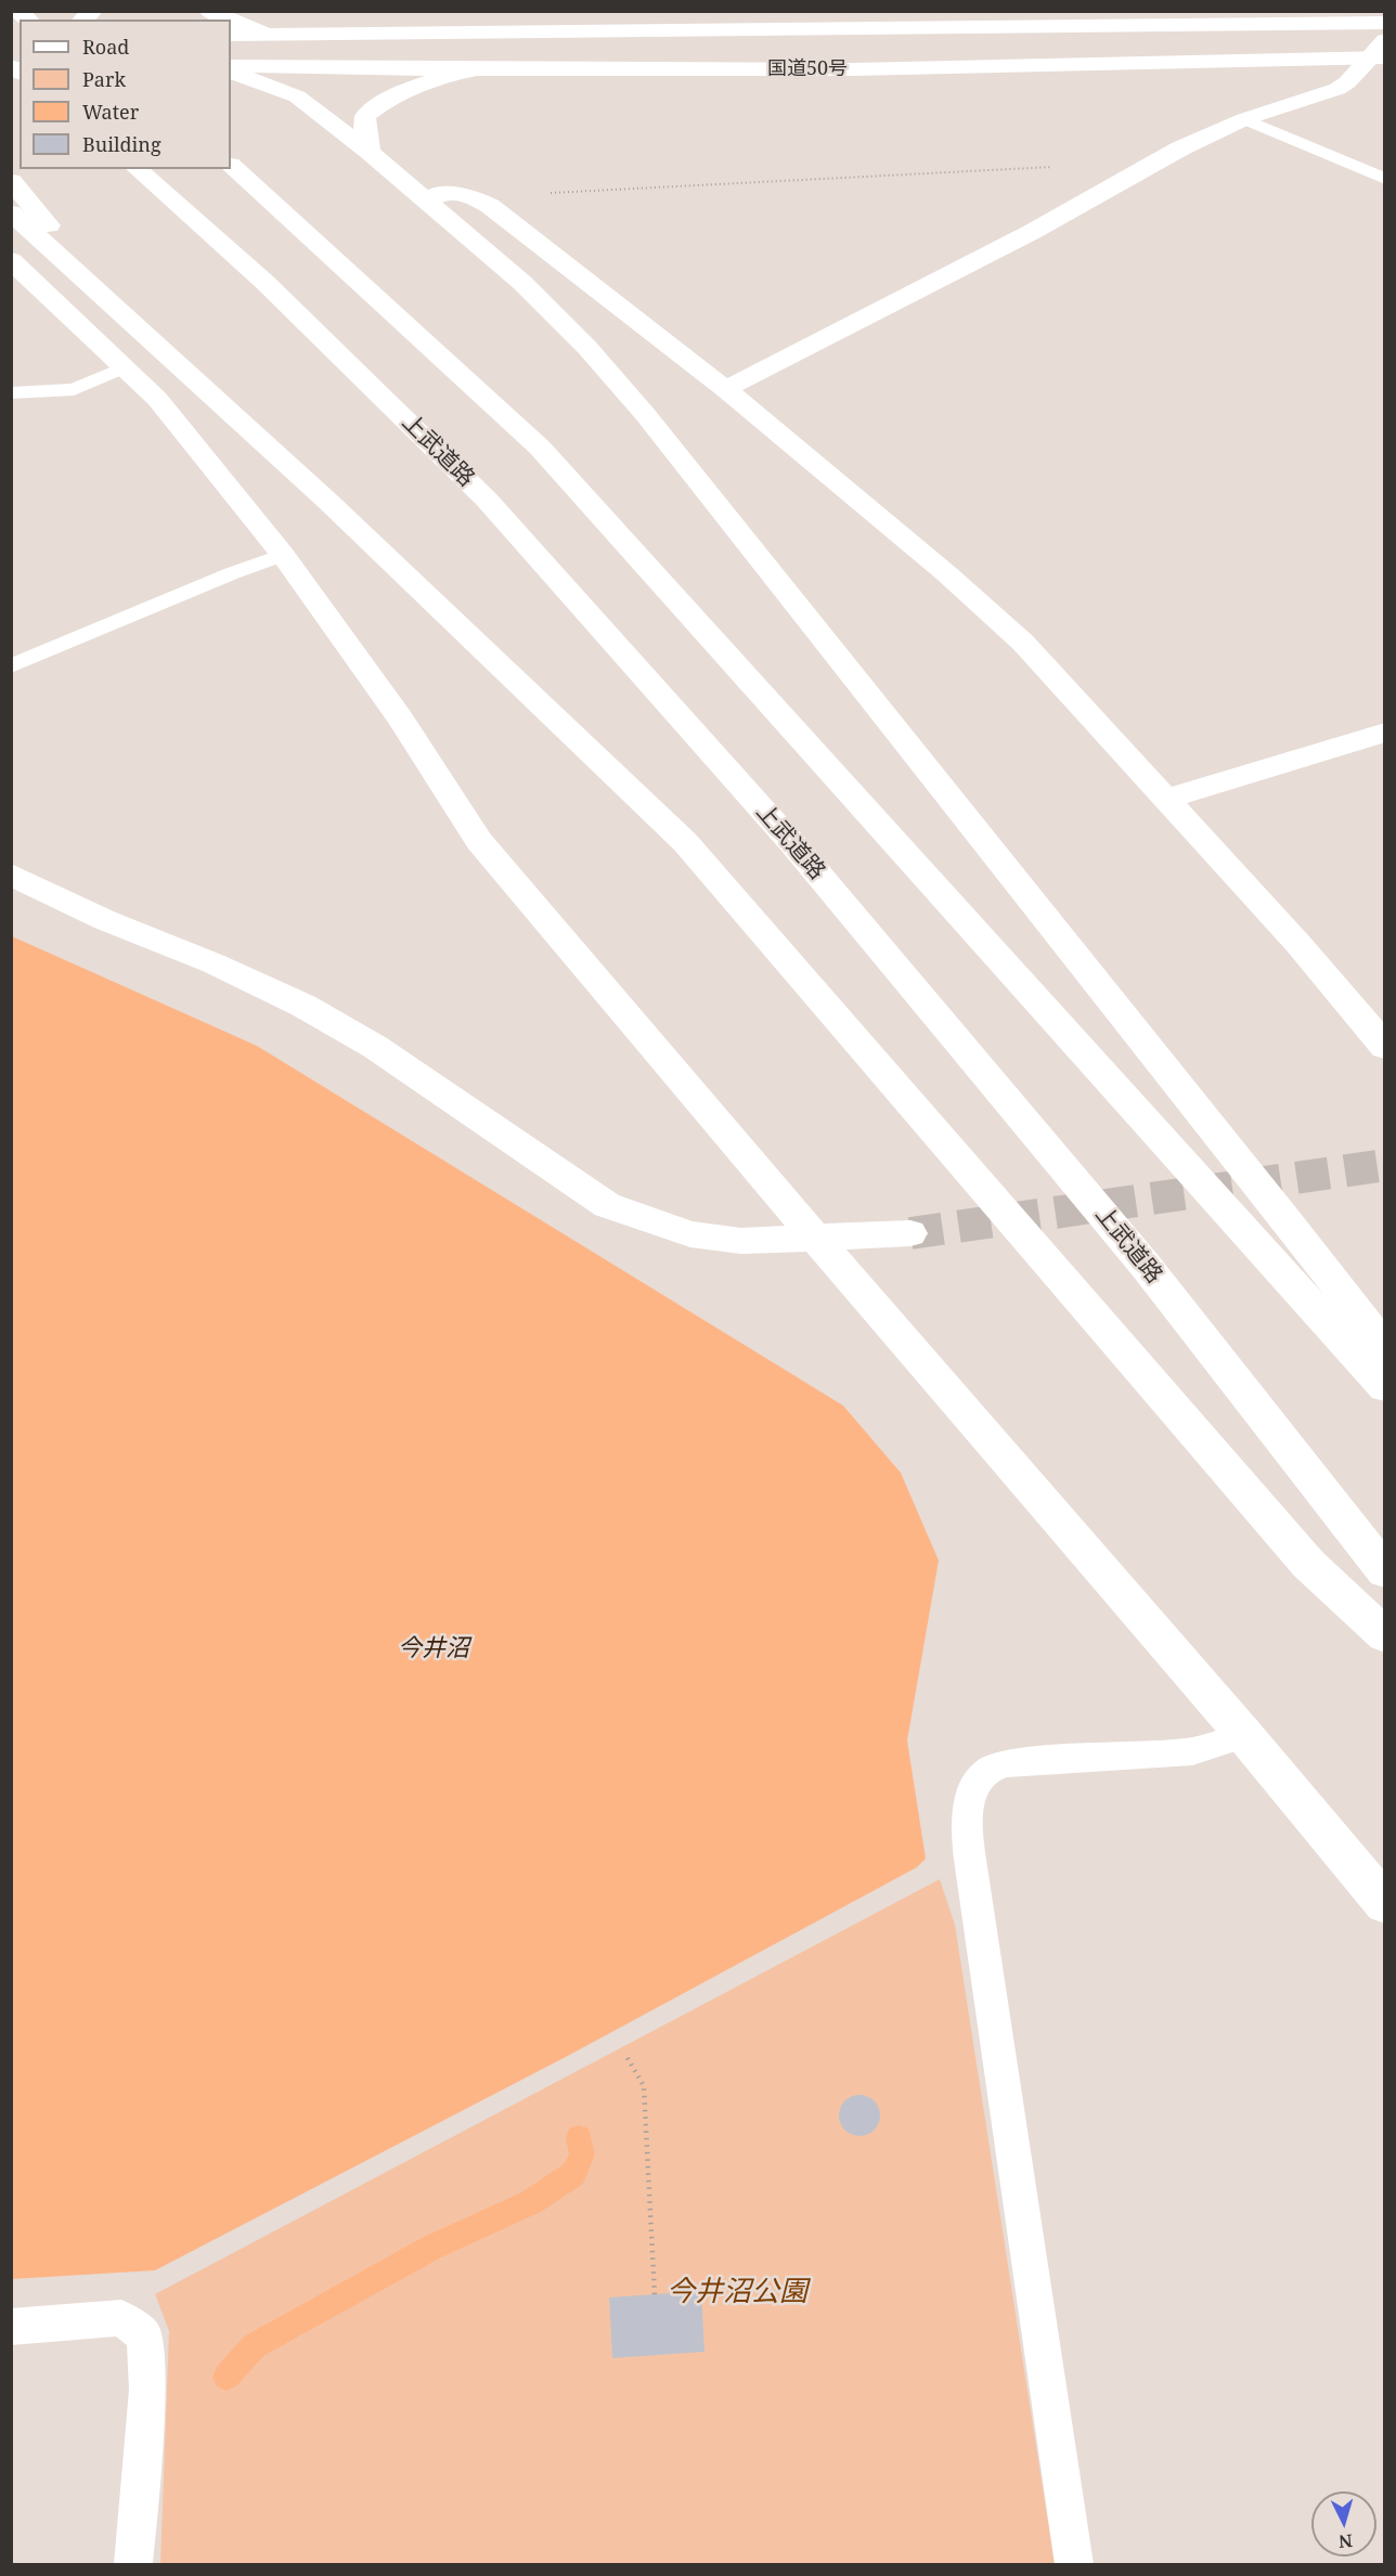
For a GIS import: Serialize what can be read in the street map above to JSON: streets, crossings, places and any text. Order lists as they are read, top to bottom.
{
  "streets": {
    "main road": ["国道50号", "上武道路"]
  },
  "water": ["今井沼"],
  "parks": ["今井沼公園"],
  "legend": [
    "Road",
    "Park",
    "Water",
    "Building"
  ],
  "north": "bottom"
}
